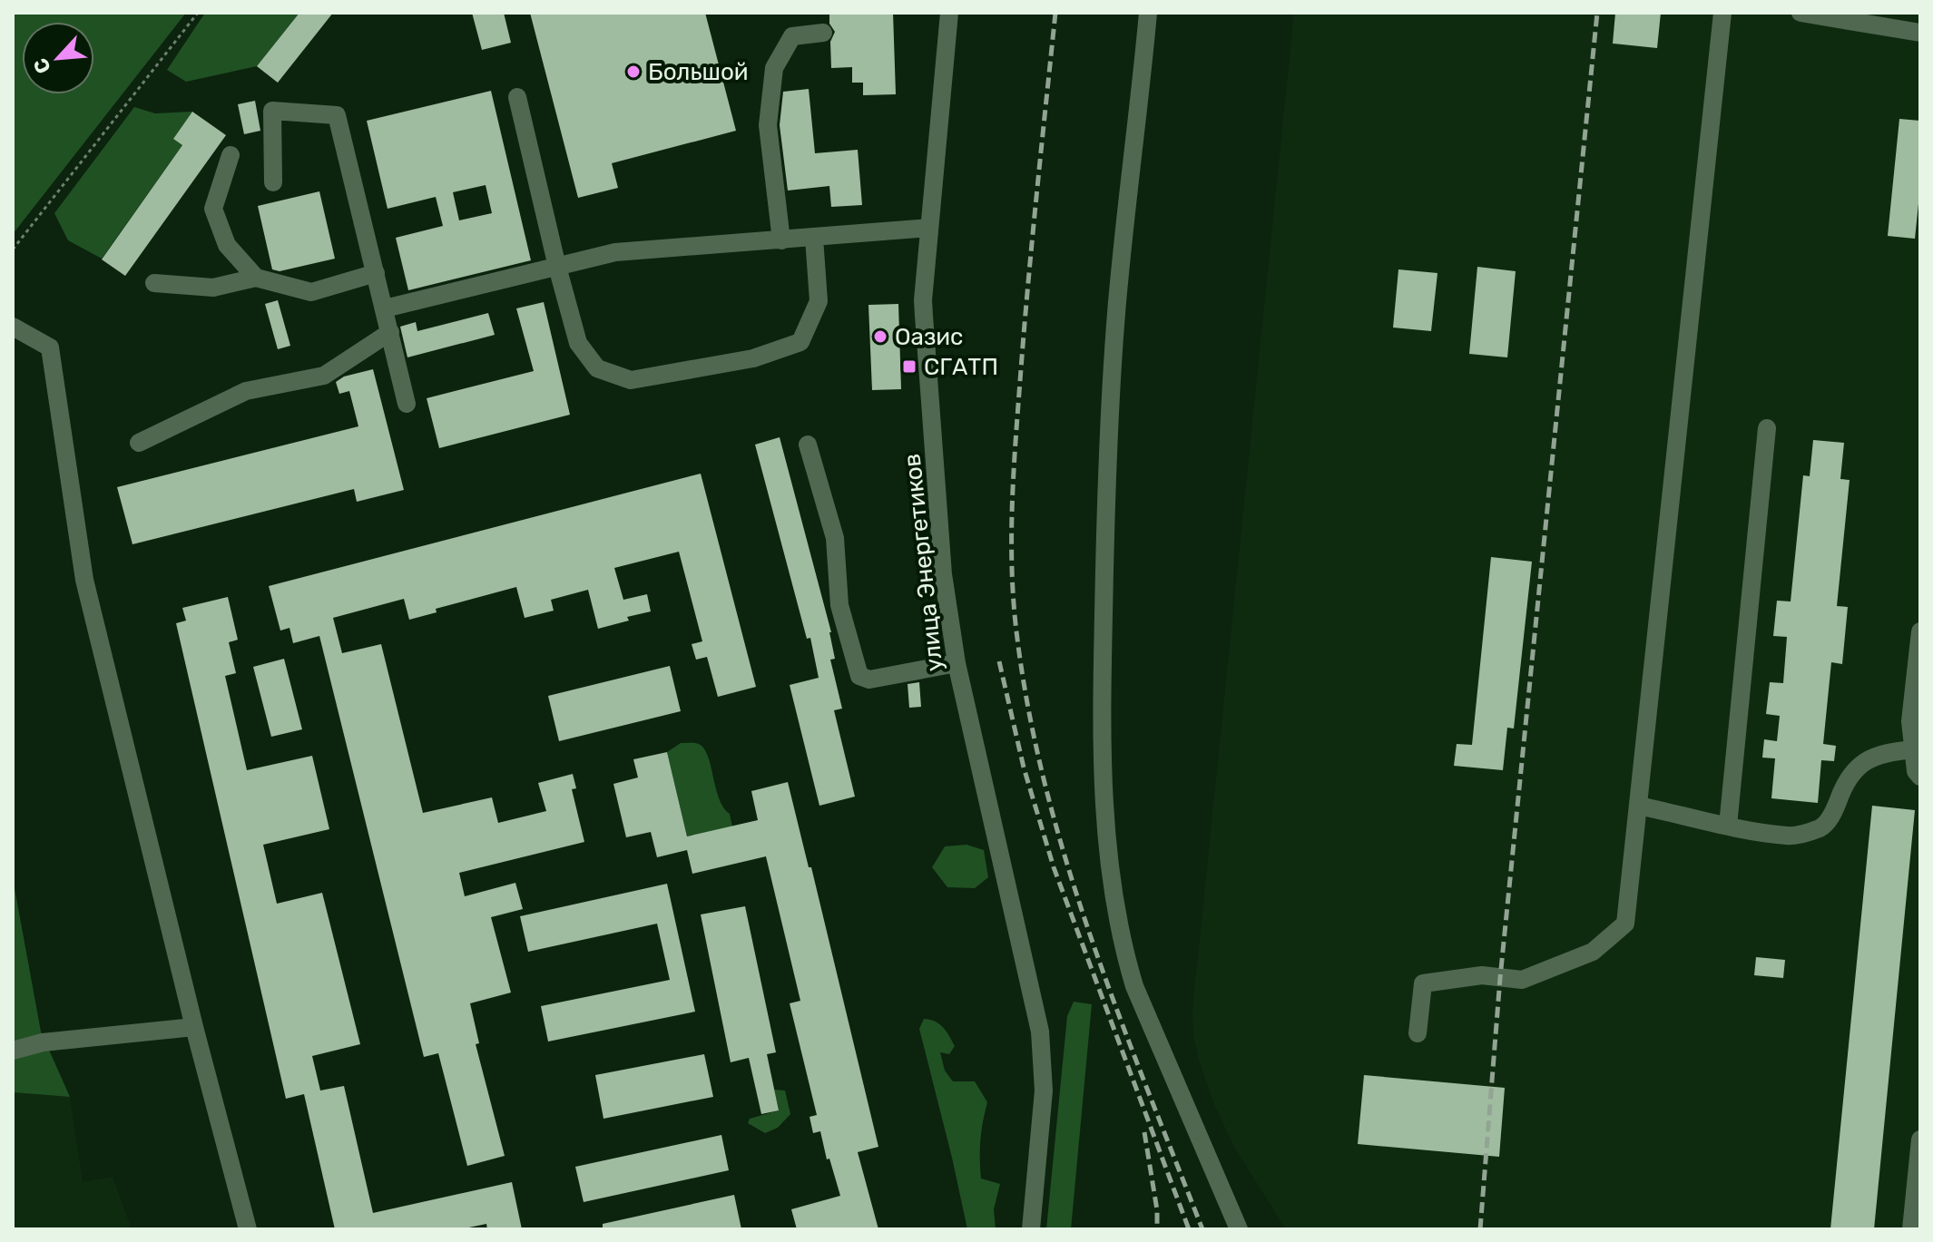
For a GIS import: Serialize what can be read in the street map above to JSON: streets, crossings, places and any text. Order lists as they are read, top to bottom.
{
  "streets": {
    "street": ["улица Энергетиков"]
  },
  "places": {
    "other": ["Большой", "Оазис"],
    "transit": ["СГАТП"]
  },
  "north": "bottom left"
}
